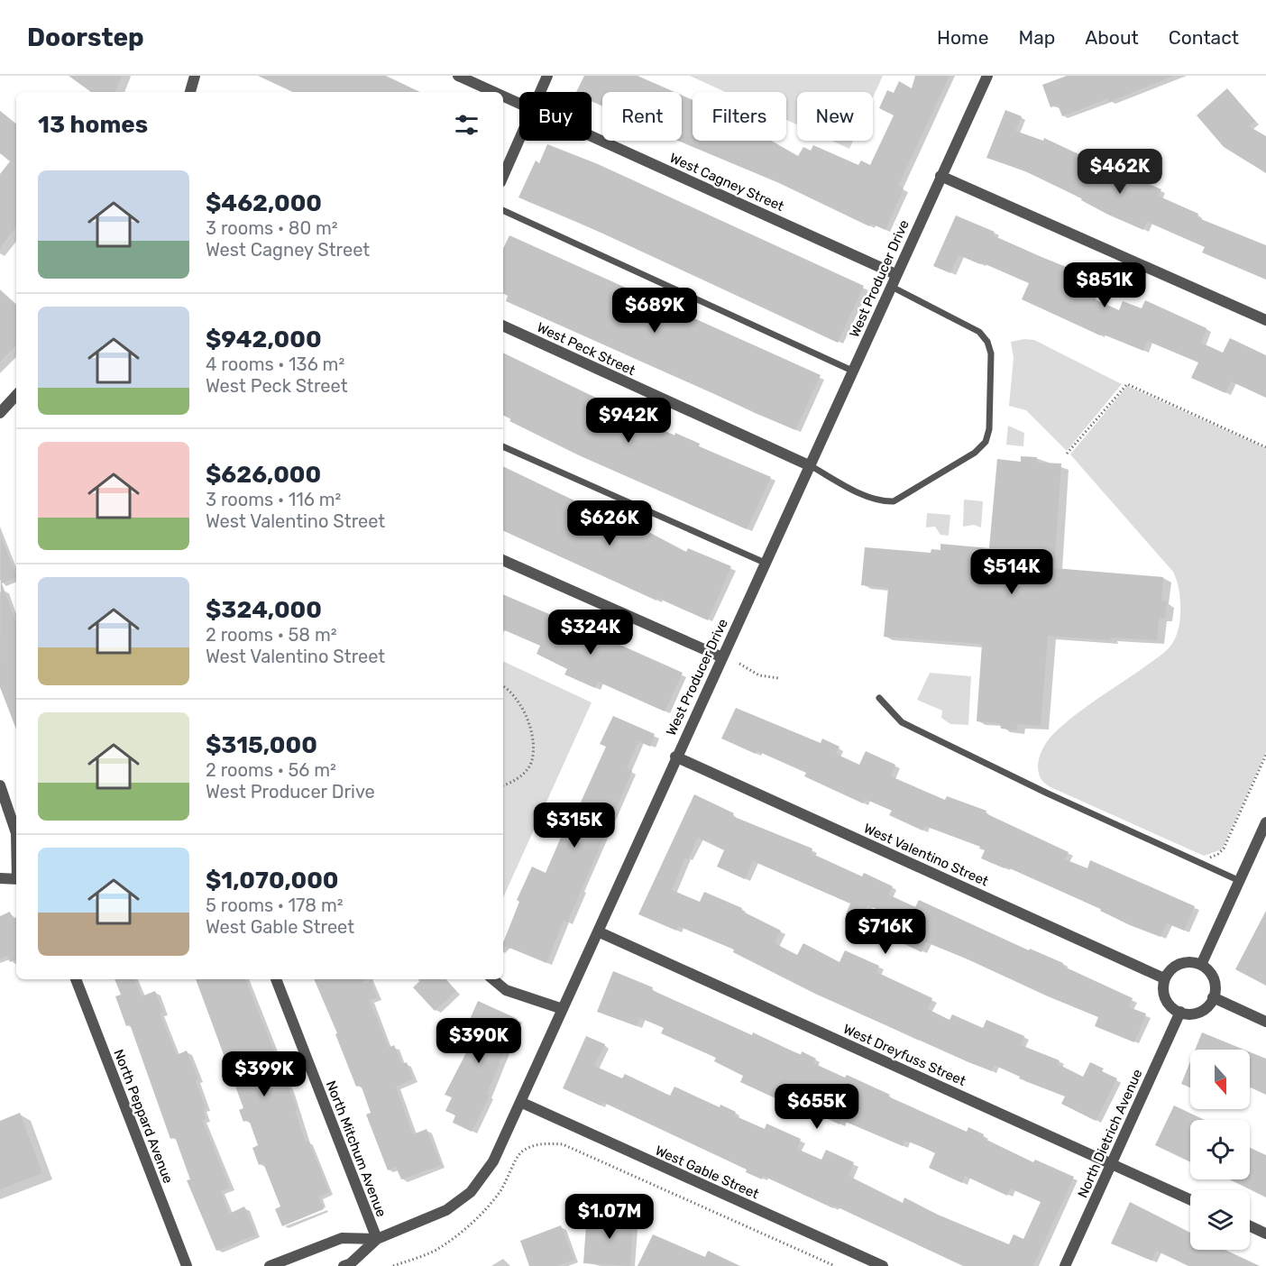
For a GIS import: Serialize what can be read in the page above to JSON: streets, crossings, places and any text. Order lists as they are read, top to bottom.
{
  "streets": {
    "street": [
      "West Cagney Street",
      "West Producer Drive",
      "West Peck Street",
      "West Valentino Street",
      "West Dreyfuss Street",
      "North Peppard Avenue",
      "North Dietrich Avenue",
      "North Mitchum Avenue",
      "West Gable Street"
    ]
  },
  "crossings": [
    ["West Cagney Street", "West Producer Drive"],
    ["West Producer Drive", "West Peck Street"],
    ["West Producer Drive", "West Valentino Street"],
    ["West Producer Drive", "West Dreyfuss Street"],
    ["West Producer Drive", "North Mitchum Avenue"],
    ["West Producer Drive", "West Gable Street"],
    ["West Valentino Street", "North Dietrich Avenue"],
    ["West Dreyfuss Street", "North Dietrich Avenue"]
  ],
  "north": "bottom",
  "page": {
    "header": "Doorstep",
    "nav": [
      "Home",
      "Map",
      "About",
      "Contact"
    ],
    "chip": [
      "Buy",
      "Rent",
      "Filters",
      "New"
    ],
    "heading": "13 homes",
    "price": [
      "$462K",
      "$851K",
      "$689K",
      "$942K",
      "$626K",
      "$514K",
      "$324K",
      "$315K",
      "$716K",
      "$390K",
      "$399K",
      "$655K",
      "$1.07M"
    ],
    "list": [
      {
        "name": "$462,000",
        "note": "3 rooms · 80 m² · West Cagney Street"
      },
      {
        "name": "$942,000",
        "note": "4 rooms · 136 m² · West Peck Street"
      },
      {
        "name": "$626,000",
        "note": "3 rooms · 116 m² · West Valentino Street"
      },
      {
        "name": "$324,000",
        "note": "2 rooms · 58 m² · West Valentino Street"
      },
      {
        "name": "$315,000",
        "note": "2 rooms · 56 m² · West Producer Drive"
      },
      {
        "name": "$1,070,000",
        "note": "5 rooms · 178 m² · West Gable Street"
      }
    ]
  }
}
